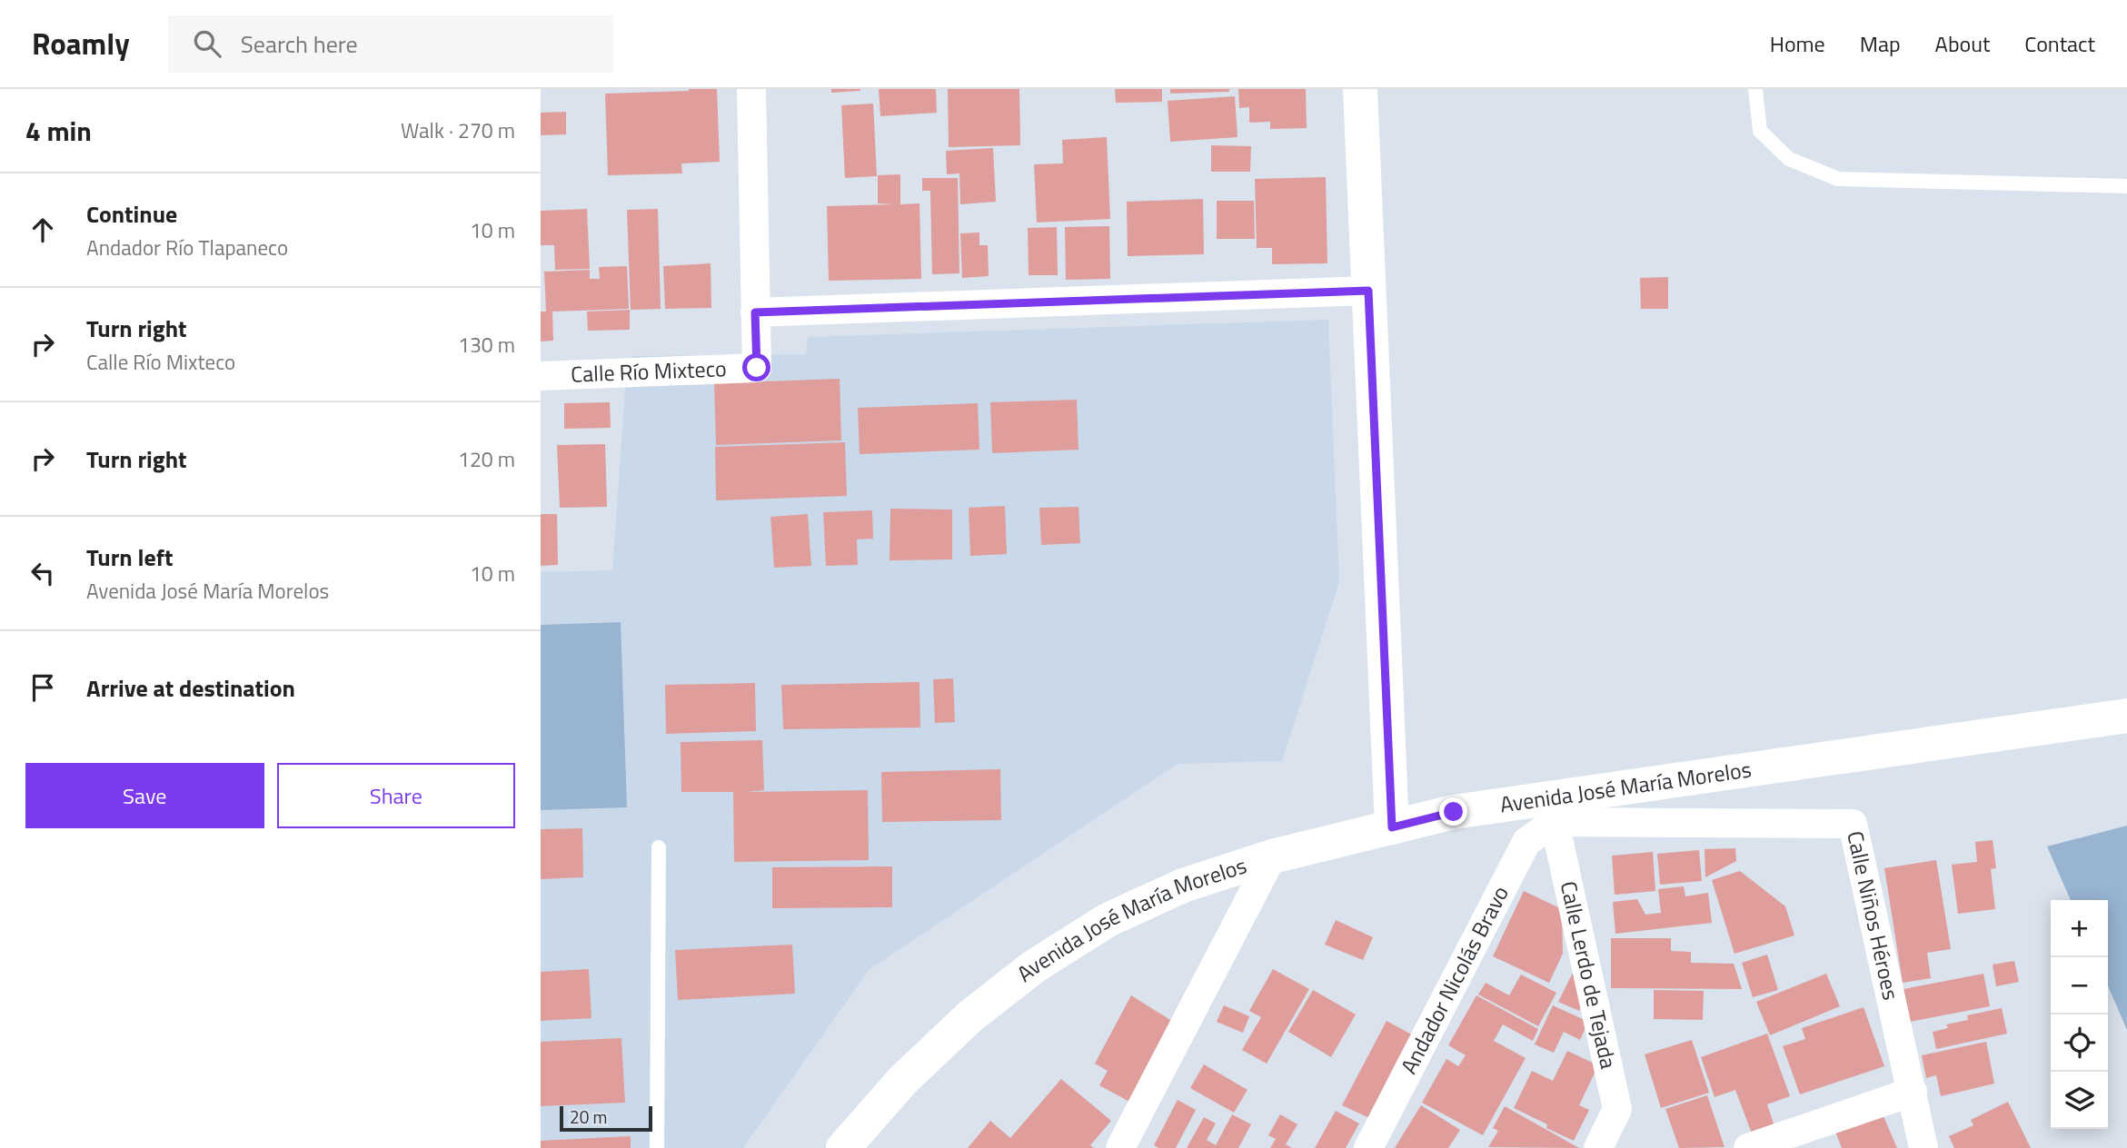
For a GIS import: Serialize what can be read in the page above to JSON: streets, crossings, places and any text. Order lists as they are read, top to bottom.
{
  "streets": {
    "main road": ["Avenida José María Morelos"],
    "street": [
      "Calle Río Mixteco",
      "Calle Niños Héroes",
      "Calle Lerdo de Tejada",
      "Andador Nicolás Bravo"
    ]
  },
  "crossings": [
    ["Avenida José María Morelos", "Calle Niños Héroes"],
    ["Avenida José María Morelos", "Calle Lerdo de Tejada"],
    ["Avenida José María Morelos", "Andador Nicolás Bravo"],
    ["Calle Niños Héroes", "Calle Lerdo de Tejada"],
    ["Calle Niños Héroes", "Andador Nicolás Bravo"],
    ["Calle Lerdo de Tejada", "Andador Nicolás Bravo"]
  ],
  "scale_bar": "20 m",
  "page": {
    "header": "Roamly",
    "search": "Search here",
    "nav": [
      "Home",
      "Map",
      "About",
      "Contact"
    ],
    "heading": ["4 min", "Walk · 270 m"],
    "list": [
      ["Continue", "Andador Río Tlapaneco", "10 m"],
      ["Turn right", "Calle Río Mixteco", "130 m"],
      ["Turn right", "120 m"],
      ["Turn left", "Avenida José María Morelos", "10 m"],
      "Arrive at destination"
    ],
    "buttons": ["Save", "Share"],
    "map_buttons": ["+", "−"],
    "scale": "20 m"
  }
}
